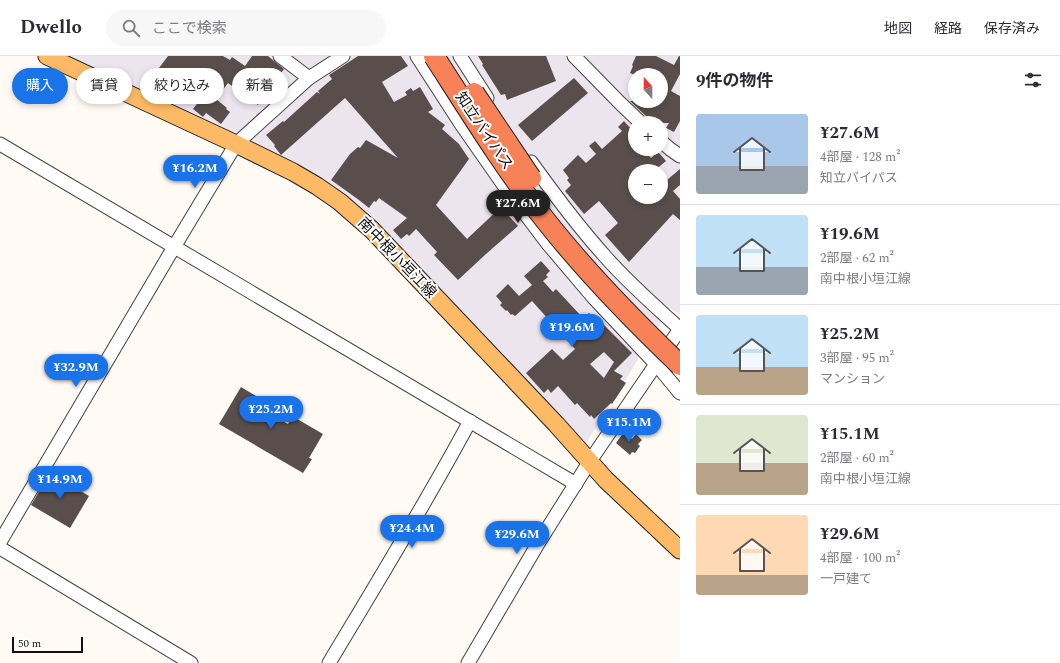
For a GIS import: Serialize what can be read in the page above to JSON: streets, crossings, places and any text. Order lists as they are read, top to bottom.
{
  "streets": {
    "highway": ["知立バイパス"],
    "main road": ["南中根小垣江線"]
  },
  "scale_bar": "50 m",
  "north": "top",
  "page": {
    "header": "Dwello",
    "search": "ここで検索",
    "nav": ["地図", "経路", "保存済み"],
    "heading": "9件の物件",
    "map_buttons": ["+", "−"],
    "chip": [
      "購入",
      "賃貸",
      "絞り込み",
      "新着"
    ],
    "list": [
      {
        "name": "¥27.6M",
        "note": "4部屋 · 128 m² · 知立バイパス"
      },
      {
        "name": "¥19.6M",
        "note": "2部屋 · 62 m² · 南中根小垣江線"
      },
      {
        "name": "¥25.2M",
        "note": "3部屋 · 95 m² · マンション"
      },
      {
        "name": "¥15.1M",
        "note": "2部屋 · 60 m² · 南中根小垣江線"
      },
      {
        "name": "¥29.6M",
        "note": "4部屋 · 100 m² · 一戸建て"
      }
    ],
    "price": [
      "¥16.2M",
      "¥27.6M",
      "¥19.6M",
      "¥32.9M",
      "¥25.2M",
      "¥15.1M",
      "¥14.9M",
      "¥24.4M",
      "¥29.6M"
    ],
    "scale": "50 m"
  }
}
